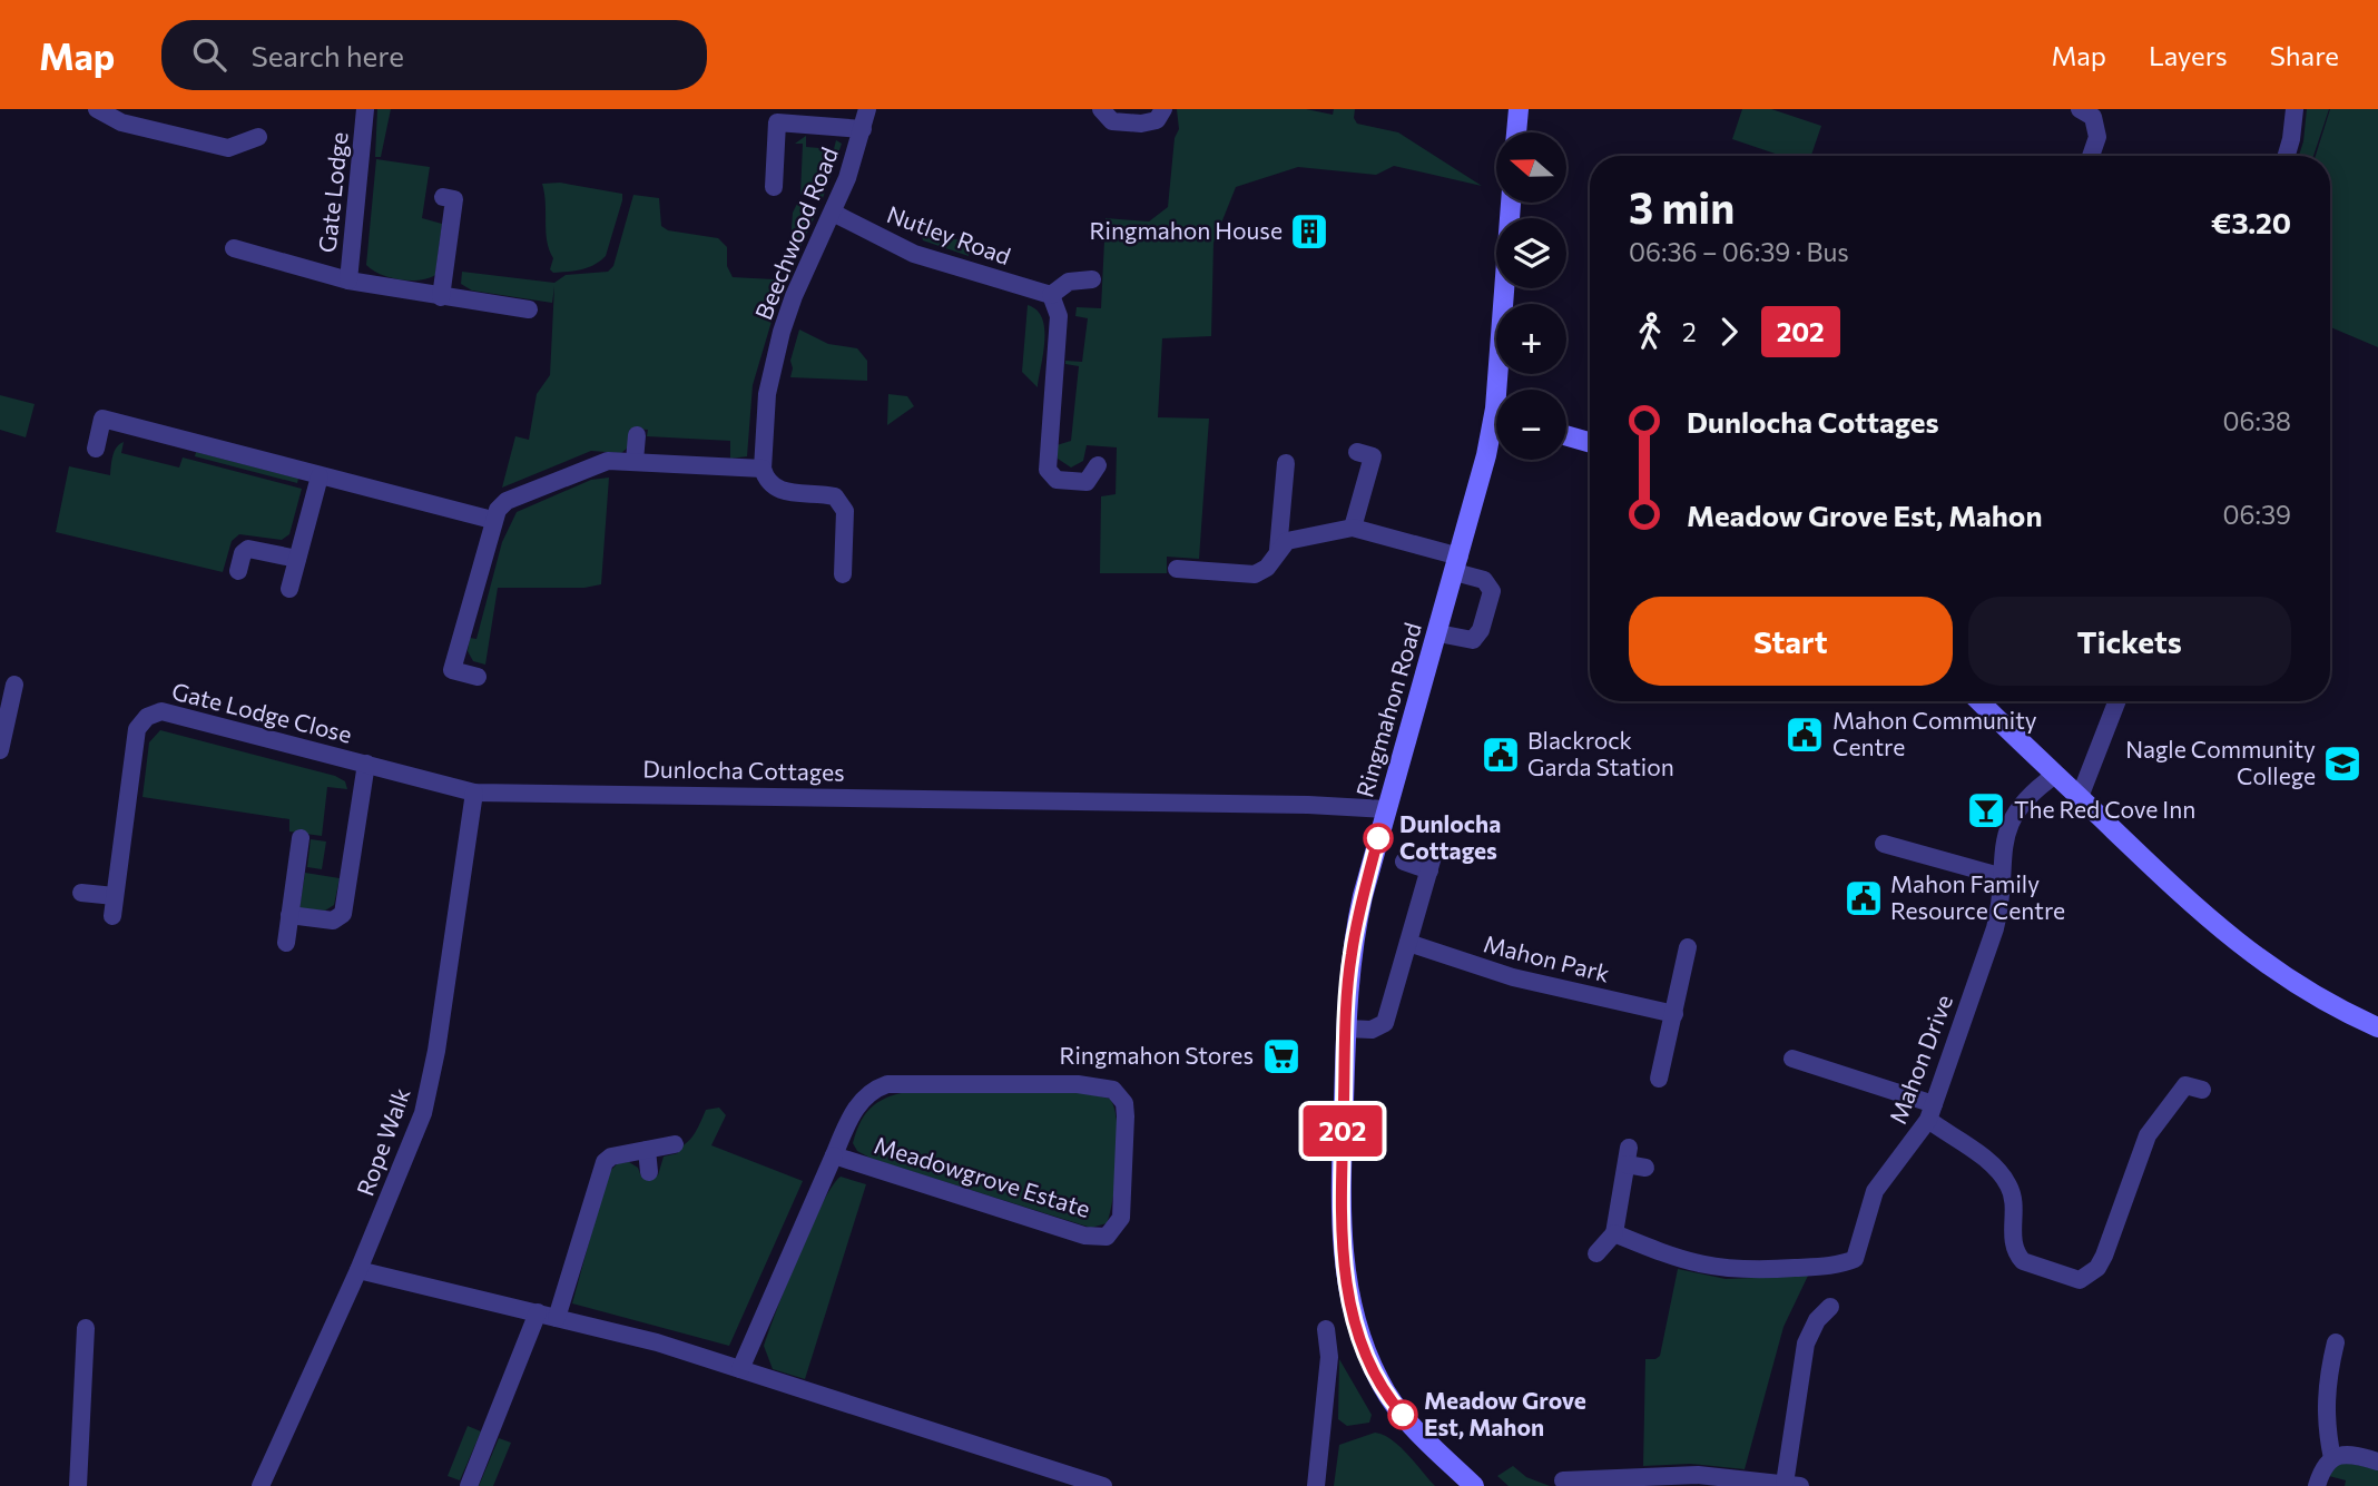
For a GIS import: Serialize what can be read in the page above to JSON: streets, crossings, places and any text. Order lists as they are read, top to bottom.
{
  "streets": {
    "street": [
      "Gate Lodge",
      "Beechwood Road",
      "Nutley Road",
      "Ringmahon Road",
      "Gate Lodge Close",
      "Dunlocha Cottages",
      "Mahon Park",
      "Mahon Drive",
      "Rope Walk",
      "Meadowgrove Estate"
    ]
  },
  "crossings": [
    ["Beechwood Road", "Nutley Road"],
    ["Ringmahon Road", "Dunlocha Cottages"],
    ["Gate Lodge Close", "Dunlocha Cottages"],
    ["Gate Lodge Close", "Rope Walk"],
    ["Dunlocha Cottages", "Rope Walk"]
  ],
  "places": {
    "building": ["Ringmahon House"],
    "public building": ["Mahon Community Centre", "Blackrock Garda Station", "Mahon Family Resource Centre"],
    "school or university": ["Nagle Community College"],
    "bar": ["The Red Cove Inn"],
    "other": ["Dunlocha Cottages", "Meadow Grove Est, Mahon"],
    "supermarket": ["Ringmahon Stores"]
  },
  "lines": ["bus line 202"],
  "north": "left",
  "page": {
    "header": "Map",
    "search": "Search here",
    "nav": ["Map", "Layers", "Share"],
    "on_map": "202",
    "map_buttons": ["+", "−"],
    "heading": ["3 min", "06:36 – 06:39 · Bus", "€3.20"],
    "legs": ["2", "202"],
    "list": [
      {
        "name": "Dunlocha Cottages",
        "value": "06:38"
      },
      {
        "name": "Meadow Grove Est, Mahon",
        "value": "06:39"
      }
    ],
    "buttons": ["Start", "Tickets"]
  }
}
